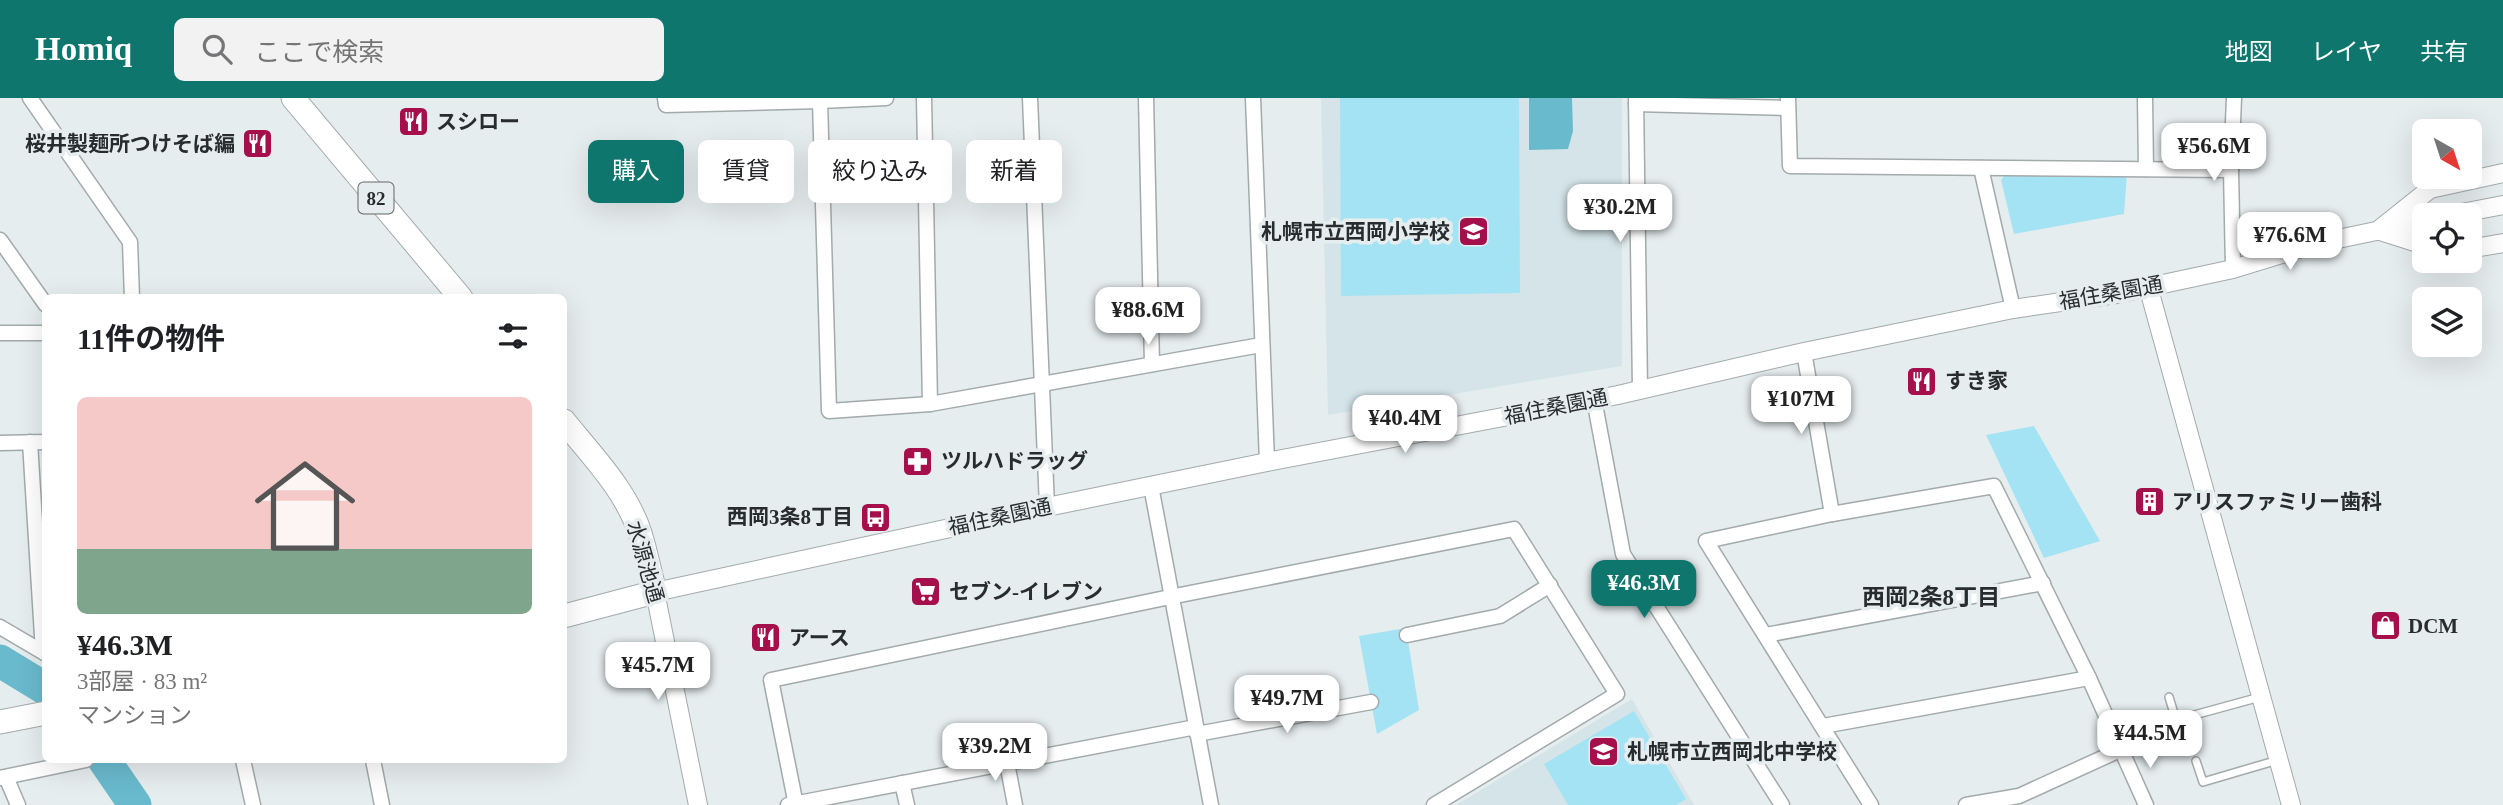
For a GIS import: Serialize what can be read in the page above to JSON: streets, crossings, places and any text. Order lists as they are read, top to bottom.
{
  "streets": {
    "main road": ["82", "福住桑園通", "水源池通"]
  },
  "crossings": [
    ["福住桑園通", "水源池通"]
  ],
  "districts": ["西岡2条8丁目"],
  "places": {
    "restaurant": [
      "スシロー",
      "桜井製麺所つけそば編",
      "すき家",
      "アース"
    ],
    "school or university": ["札幌市立西岡小学校", "札幌市立西岡北中学校"],
    "pharmacy": ["ツルハドラッグ"],
    "building": ["アリスファミリー歯科"],
    "bus stop": ["西岡3条8丁目"],
    "supermarket": ["セブン-イレブン"],
    "shop": ["DCM"]
  },
  "north": "bottom right",
  "page": {
    "header": "Homiq",
    "search": "ここで検索",
    "nav": ["地図", "レイヤ", "共有"],
    "price": [
      "¥56.6M",
      "¥30.2M",
      "¥76.6M",
      "¥88.6M",
      "¥107M",
      "¥40.4M",
      "¥46.3M",
      "¥45.7M",
      "¥49.7M",
      "¥44.5M",
      "¥39.2M"
    ],
    "chip": [
      "購入",
      "賃貸",
      "絞り込み",
      "新着"
    ],
    "heading": "11件の物件",
    "list": [
      {
        "name": "¥46.3M",
        "note": "3部屋 · 83 m² · マンション"
      }
    ]
  }
}
